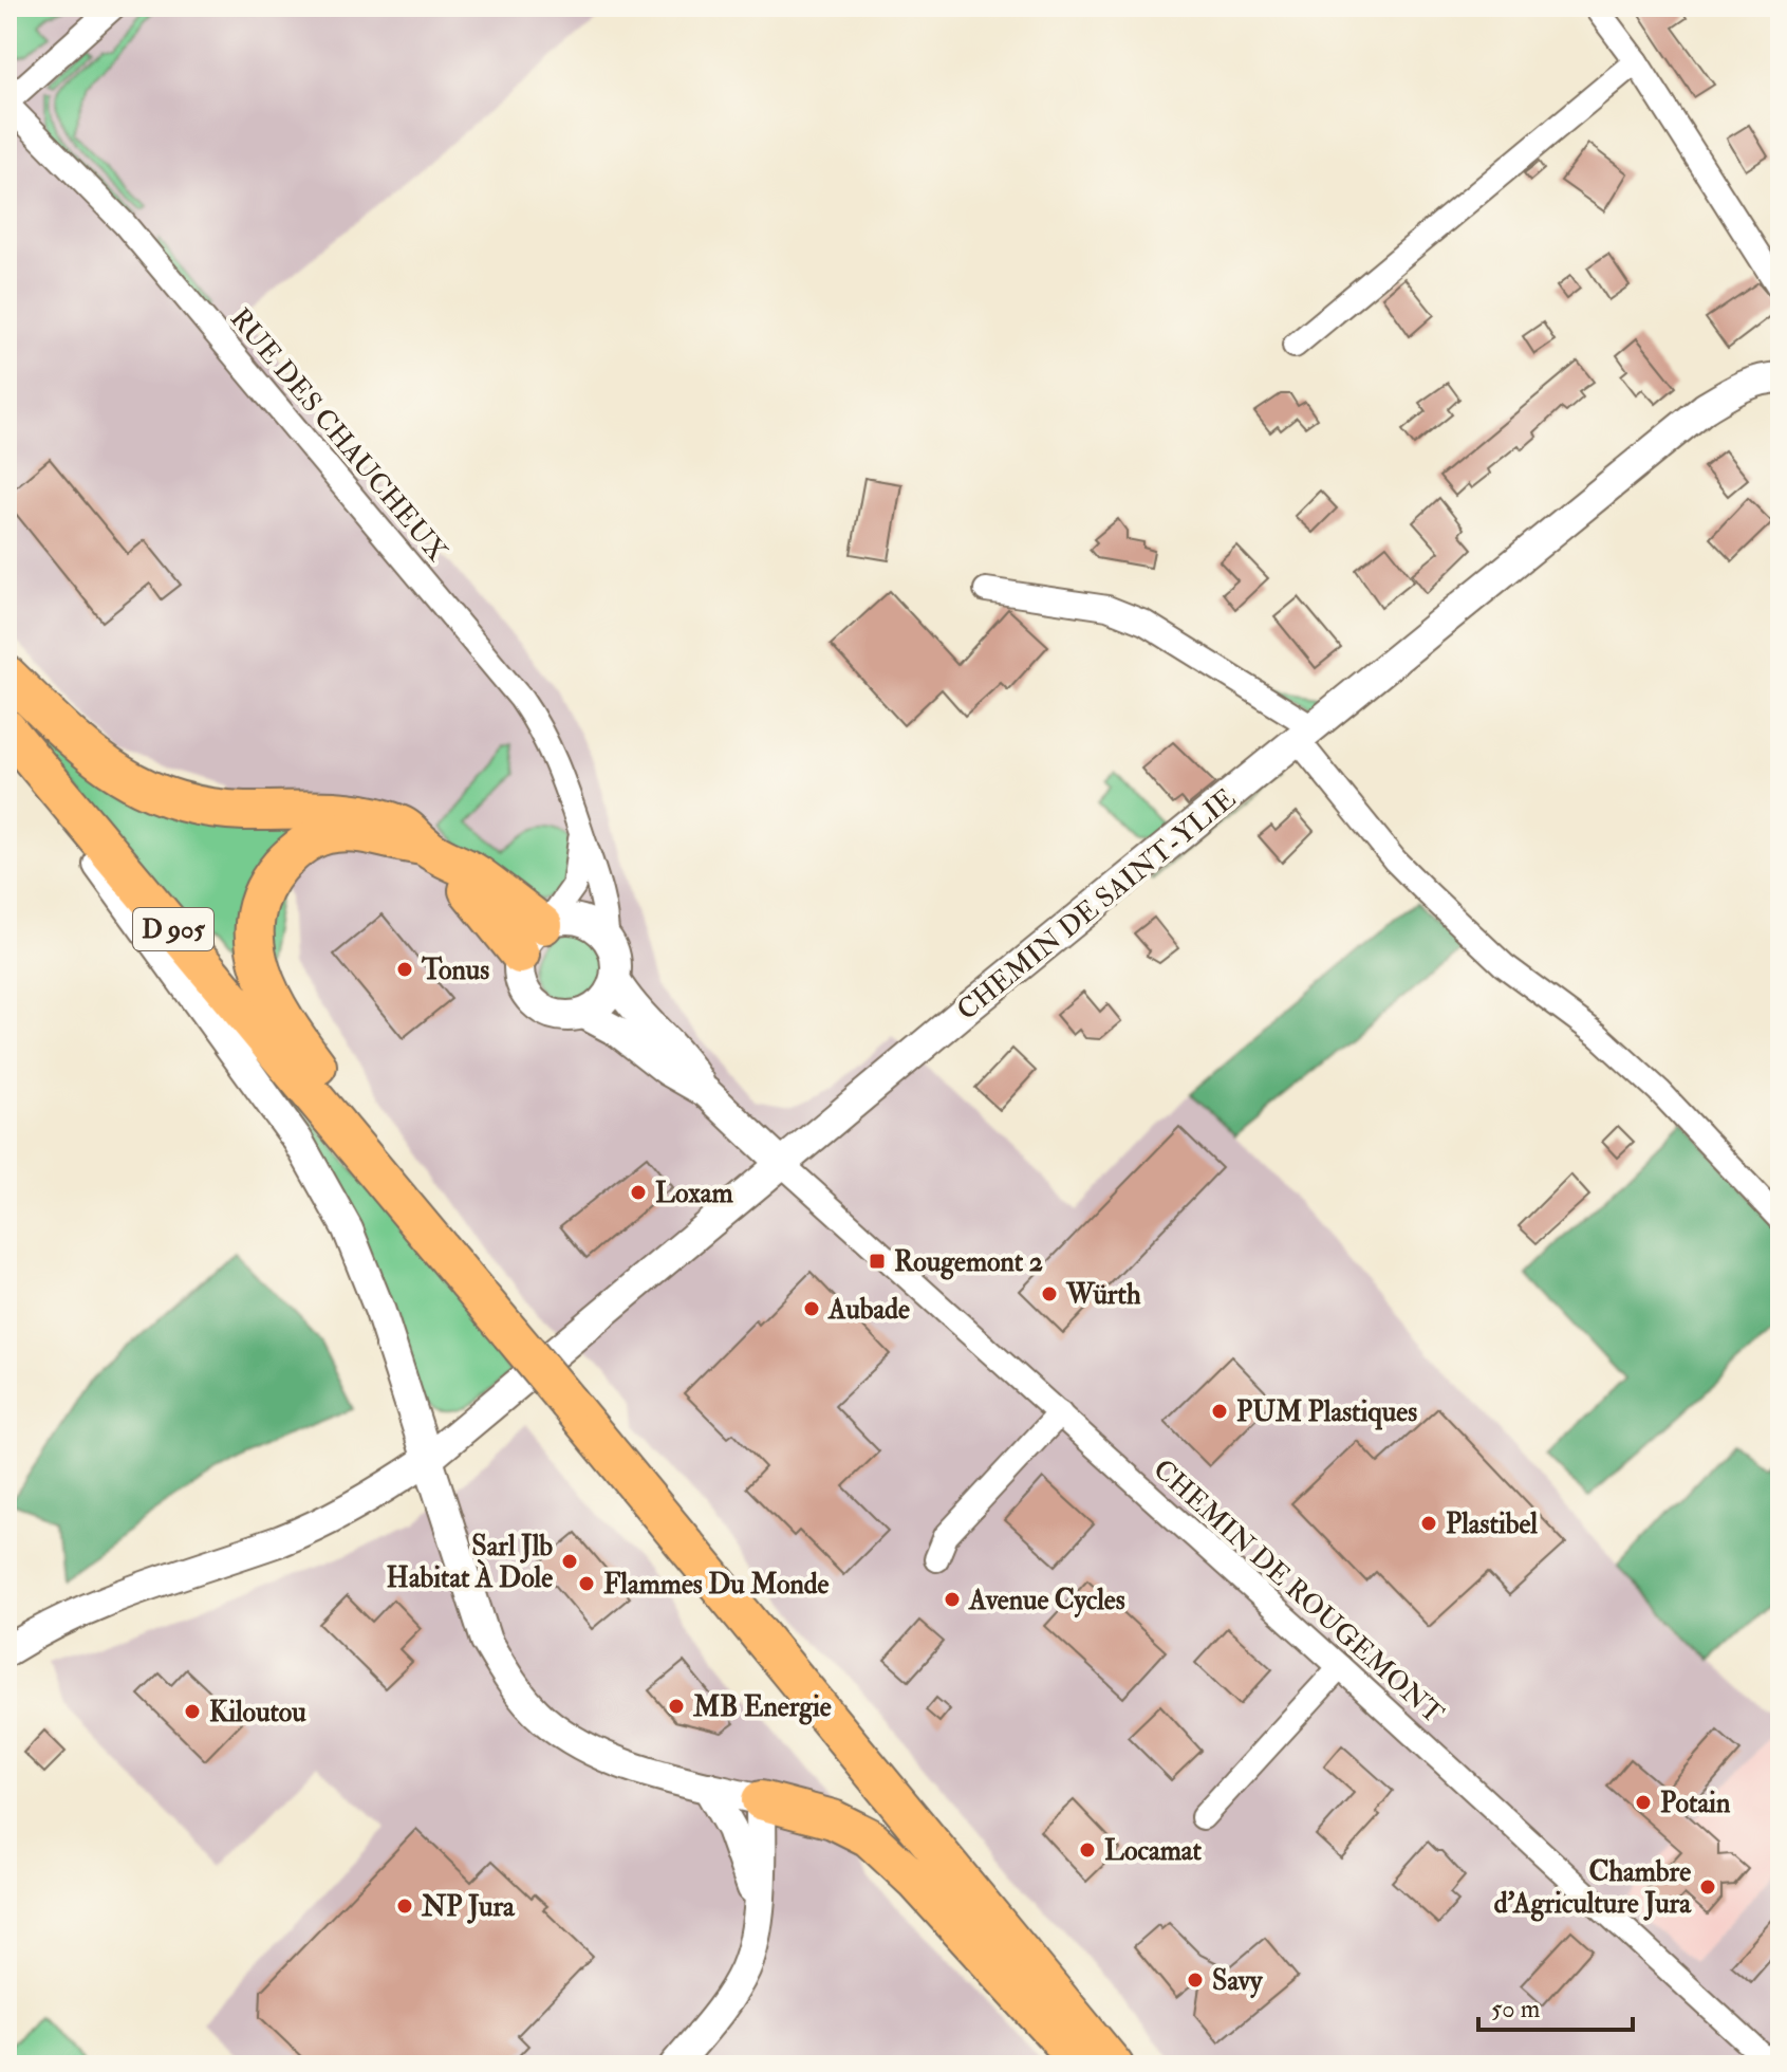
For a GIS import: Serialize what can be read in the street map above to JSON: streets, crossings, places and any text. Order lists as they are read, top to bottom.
{
  "streets": {
    "main road": ["D 905"],
    "street": ["RUE DES CHAUCHEUX", "CHEMIN DE SAINT-YLIE", "CHEMIN DE ROUGEMONT"]
  },
  "crossings": [
    ["CHEMIN DE SAINT-YLIE", "CHEMIN DE ROUGEMONT"]
  ],
  "places": {
    "other": [
      "Tonus",
      "Loxam",
      "Würth",
      "Aubade",
      "PUM Plastiques",
      "Plastibel",
      "Sarl Jlb Habitat À Dole",
      "Flammes Du Monde",
      "Avenue Cycles",
      "MB Energie",
      "Kiloutou",
      "Potain",
      "Locamat",
      "Chambre d'Agriculture Jura",
      "NP Jura",
      "Savy"
    ],
    "transit": ["Rougemont 2"]
  },
  "scale_bar": "50 m"
}
